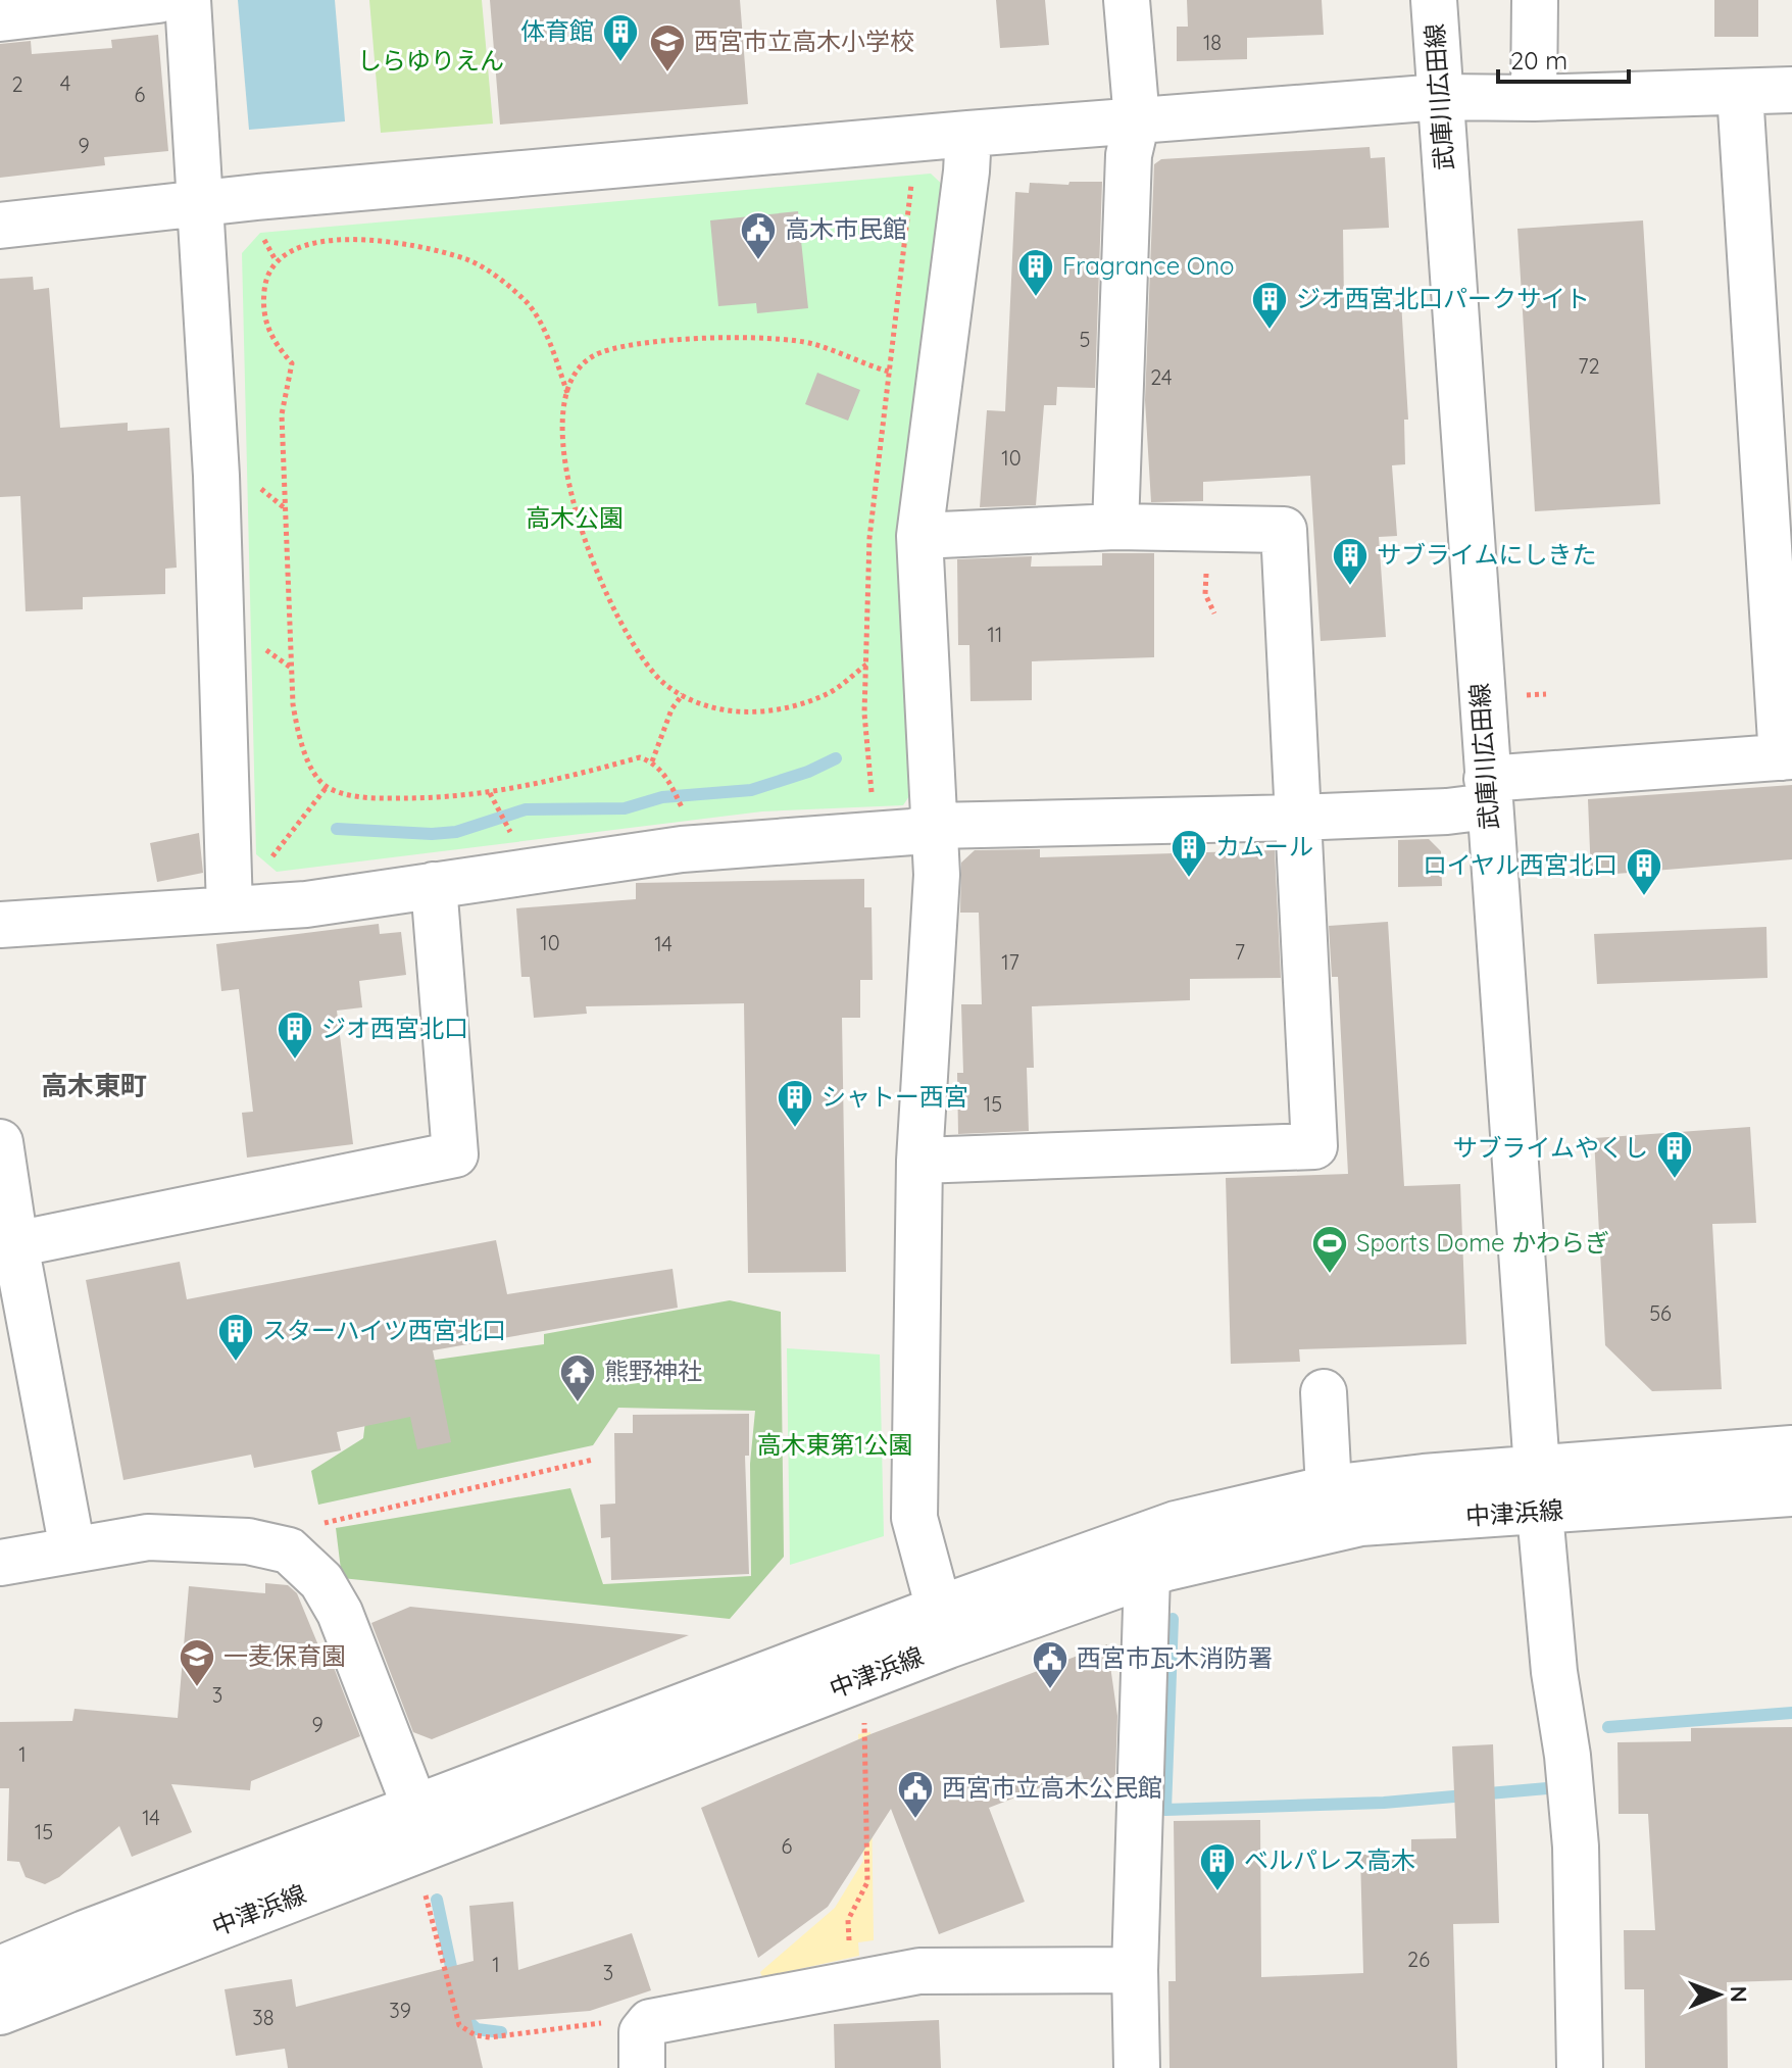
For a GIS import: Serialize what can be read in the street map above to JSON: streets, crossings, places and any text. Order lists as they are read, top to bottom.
{
  "streets": {
    "street": ["武庫川広田線", "中津浜線"]
  },
  "crossings": [
    ["武庫川広田線", "中津浜線"]
  ],
  "districts": ["高木東町"],
  "parks": ["しらゆりえん", "高木公園", "高木東第1公園"],
  "places": {
    "building": [
      "体育館",
      "Fragrance Ono",
      "ジオ西宮北口パークサイト",
      "サブライムにしきた",
      "カムール",
      "ロイヤル西宮北口",
      "ジオ西宮北口",
      "シャトー西宮",
      "サブライムやくし",
      "スターハイツ西宮北口",
      "ベルパレス高木"
    ],
    "school or university": ["西宮市立高木小学校", "一麦保育園"],
    "public building": ["高木市民館", "西宮市瓦木消防署", "西宮市立高木公民館"],
    "sports": ["Sports Dome かわらぎ"],
    "temple": ["熊野神社"]
  },
  "house_numbers": [
    "18",
    "4",
    "2",
    "6",
    "9",
    "5",
    "72",
    "24",
    "10",
    "11",
    "10",
    "14",
    "7",
    "17",
    "15",
    "56",
    "3",
    "9",
    "1",
    "14",
    "15",
    "6",
    "26",
    "1",
    "3",
    "39",
    "38"
  ],
  "scale_bar": "20 m",
  "north": "right"
}
